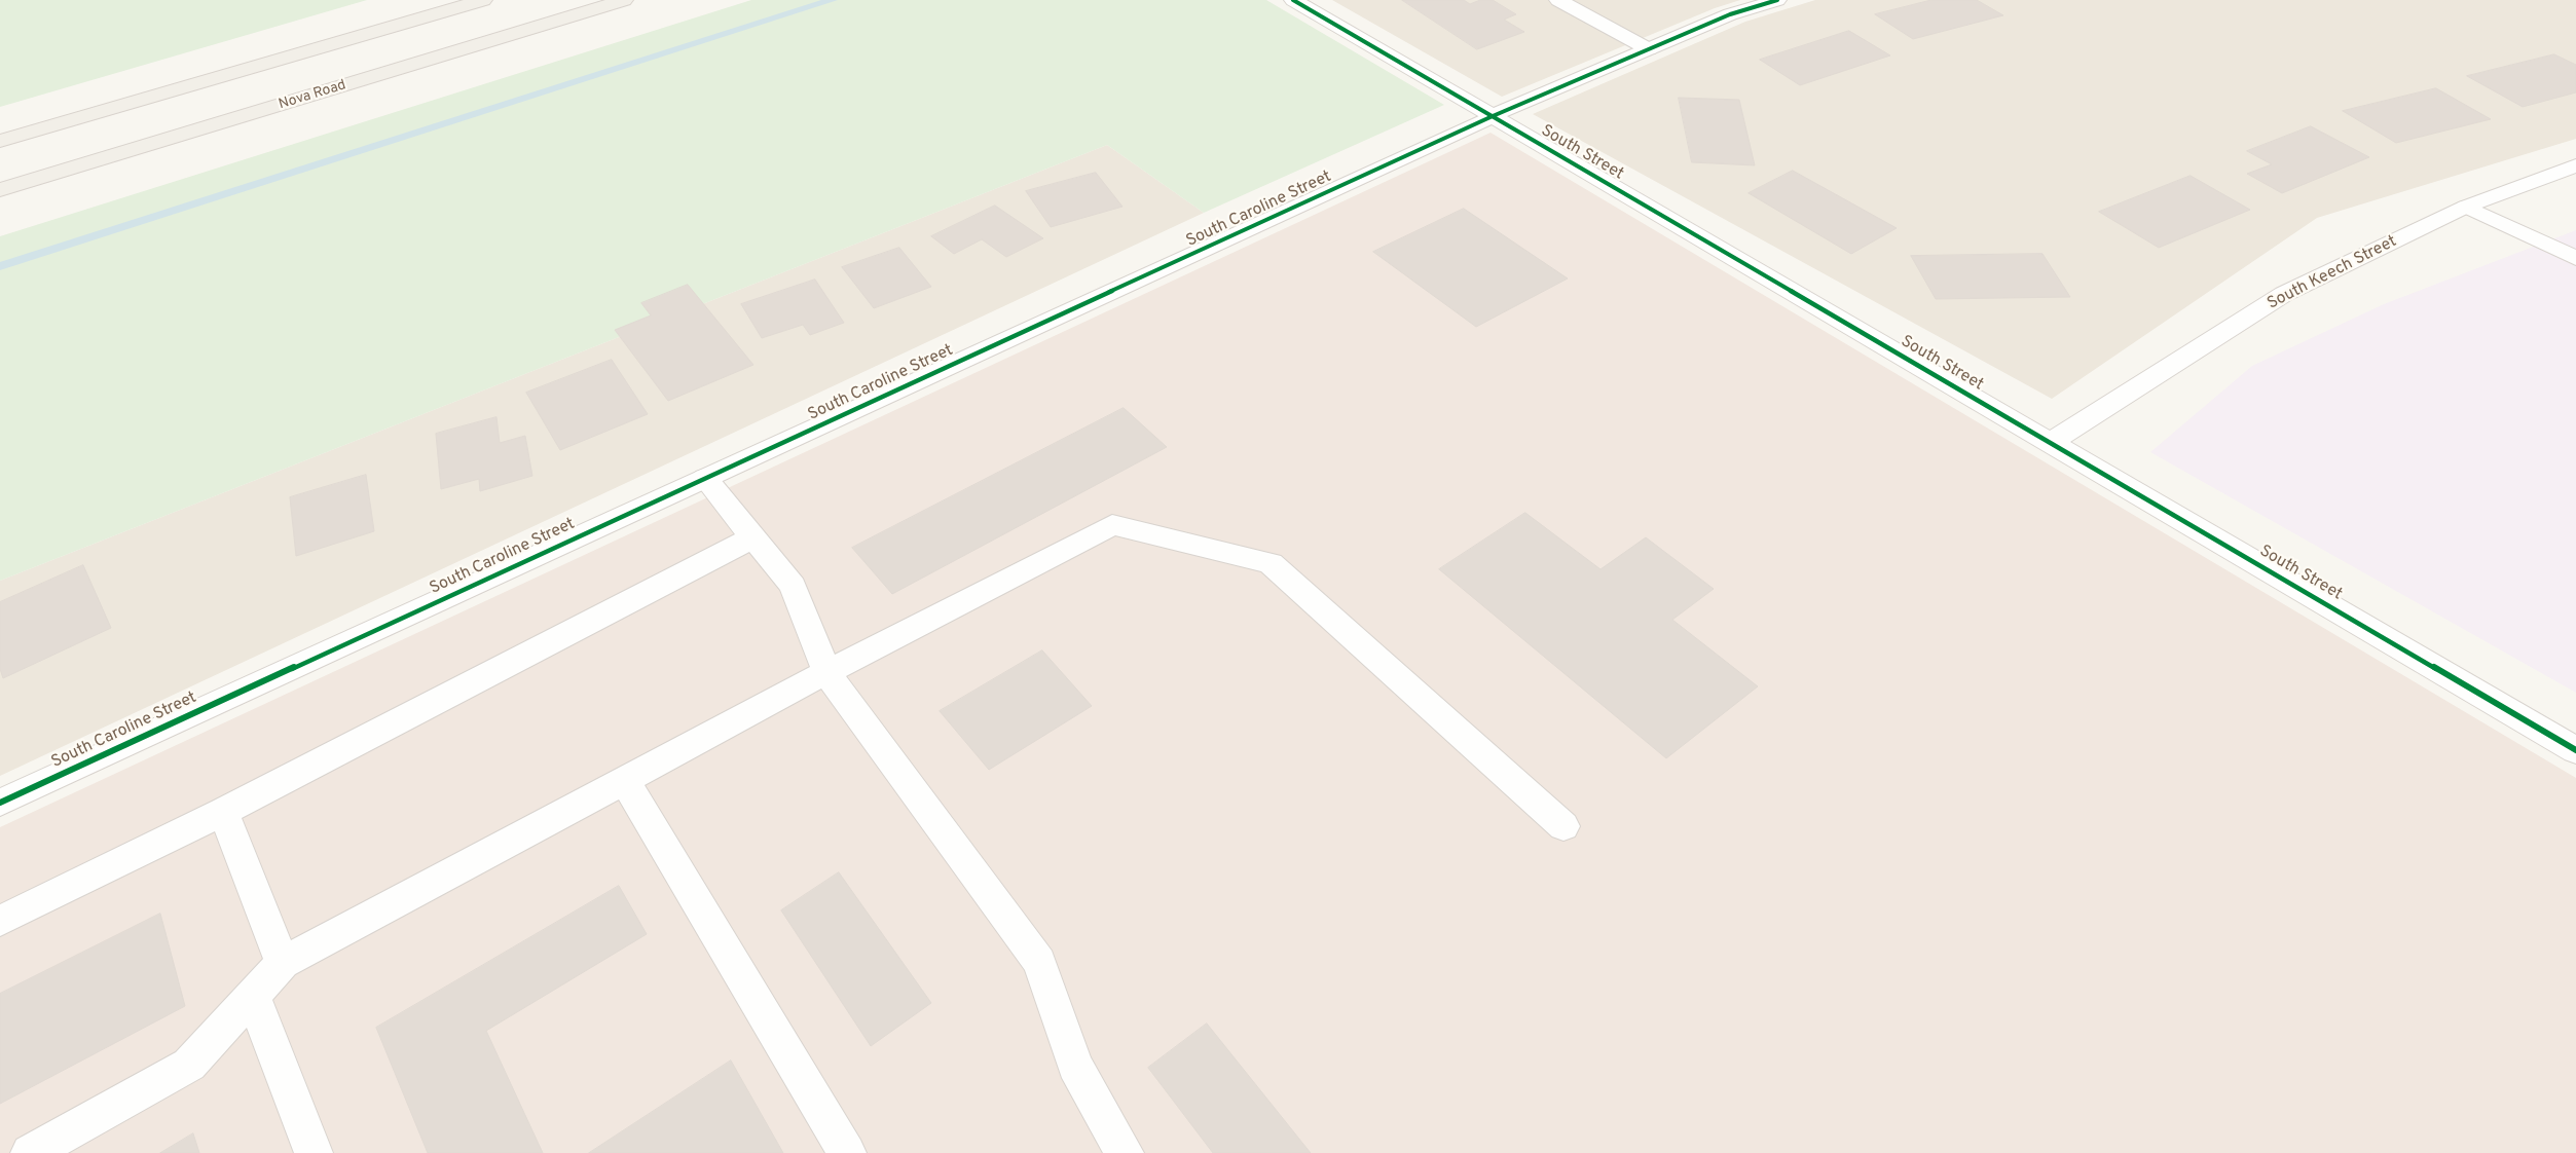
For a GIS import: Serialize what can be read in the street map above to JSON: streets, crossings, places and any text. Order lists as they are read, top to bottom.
{
  "streets": {
    "main road": ["Nova Road"],
    "street": ["South Street", "South Caroline Street", "South Keech Street"]
  },
  "crossings": [
    ["South Street", "South Caroline Street"],
    ["South Street", "South Keech Street"]
  ]
}
